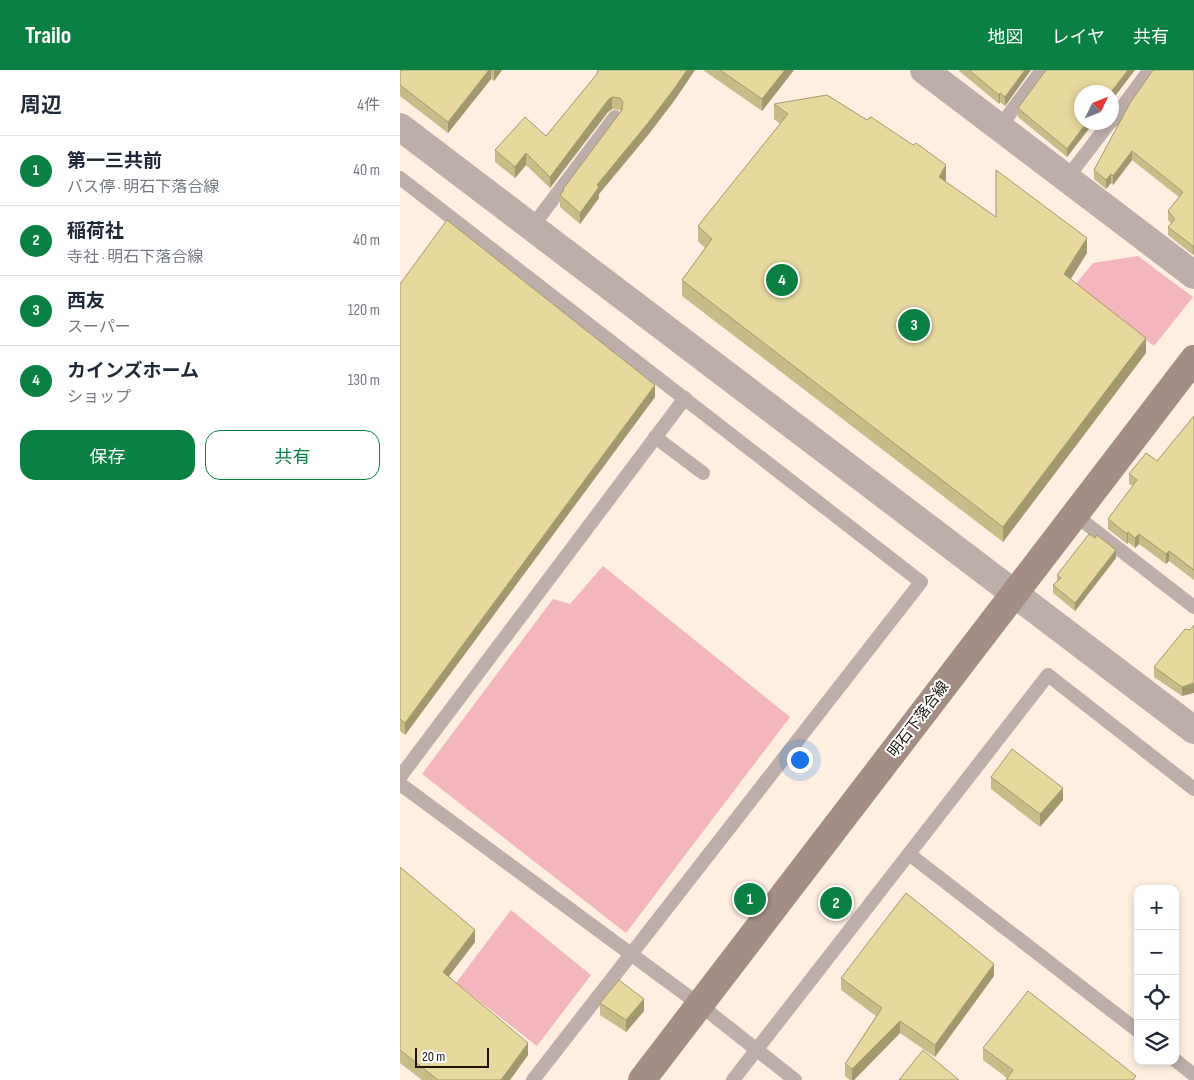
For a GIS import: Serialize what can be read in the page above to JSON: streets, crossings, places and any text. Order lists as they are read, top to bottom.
{
  "streets": {
    "main road": ["明石下落合線"]
  },
  "scale_bar": "20 m",
  "north": "top right",
  "page": {
    "header": "Trailo",
    "nav": ["地図", "レイヤ", "共有"],
    "heading": ["周辺", "4件"],
    "list": [
      {
        "mark": "1",
        "name": "第一三共前",
        "note": "バス停 · 明石下落合線",
        "value": "40 m"
      },
      {
        "mark": "2",
        "name": "稲荷社",
        "note": "寺社 · 明石下落合線",
        "value": "40 m"
      },
      {
        "mark": "3",
        "name": "西友",
        "note": "スーパー",
        "value": "120 m"
      },
      {
        "mark": "4",
        "name": "カインズホーム",
        "note": "ショップ",
        "value": "130 m"
      }
    ],
    "pins": [
      "4",
      "3",
      "1",
      "2"
    ],
    "buttons": ["保存", "共有"],
    "map_buttons": ["+", "−"],
    "scale": "20 m"
  }
}
